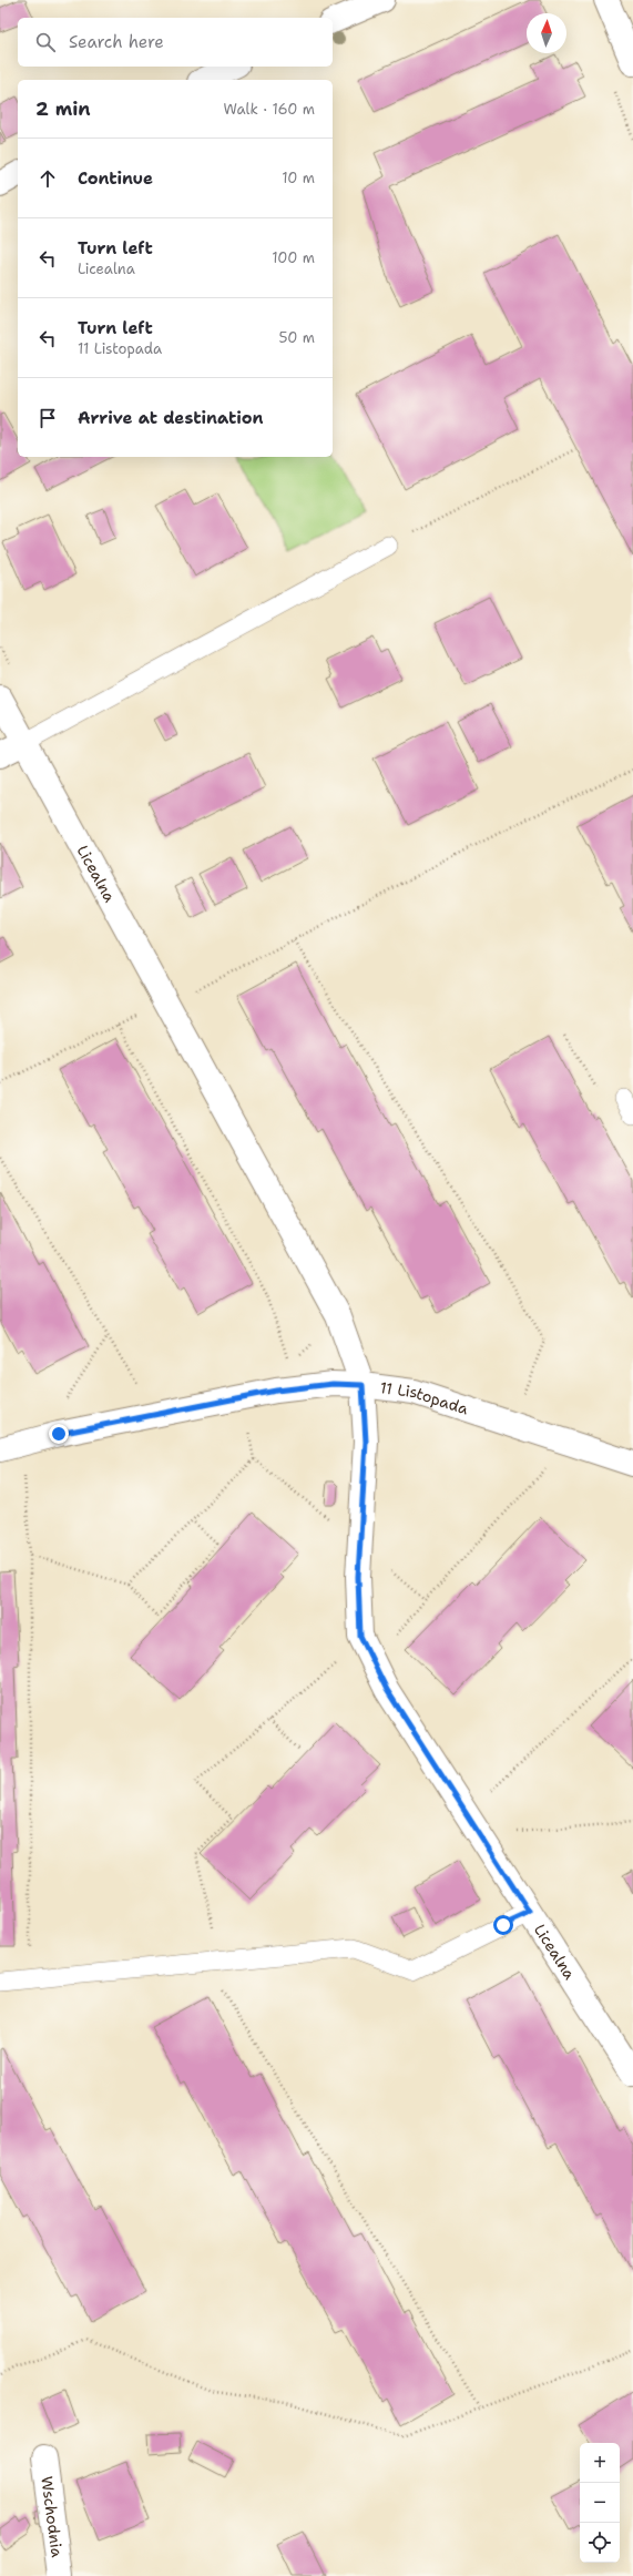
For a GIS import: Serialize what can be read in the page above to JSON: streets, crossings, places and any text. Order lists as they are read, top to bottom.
{
  "streets": {
    "street": ["Licealna", "11 Listopada", "Wschodnia"]
  },
  "crossings": [
    ["Licealna", "11 Listopada"]
  ],
  "north": "top",
  "page": {
    "search": "Search here",
    "heading": ["2 min", "Walk · 160 m"],
    "list": [
      ["Continue", "10 m"],
      ["Turn left", "Licealna", "100 m"],
      ["Turn left", "11 Listopada", "50 m"],
      "Arrive at destination"
    ],
    "map_buttons": ["+", "−"]
  }
}
